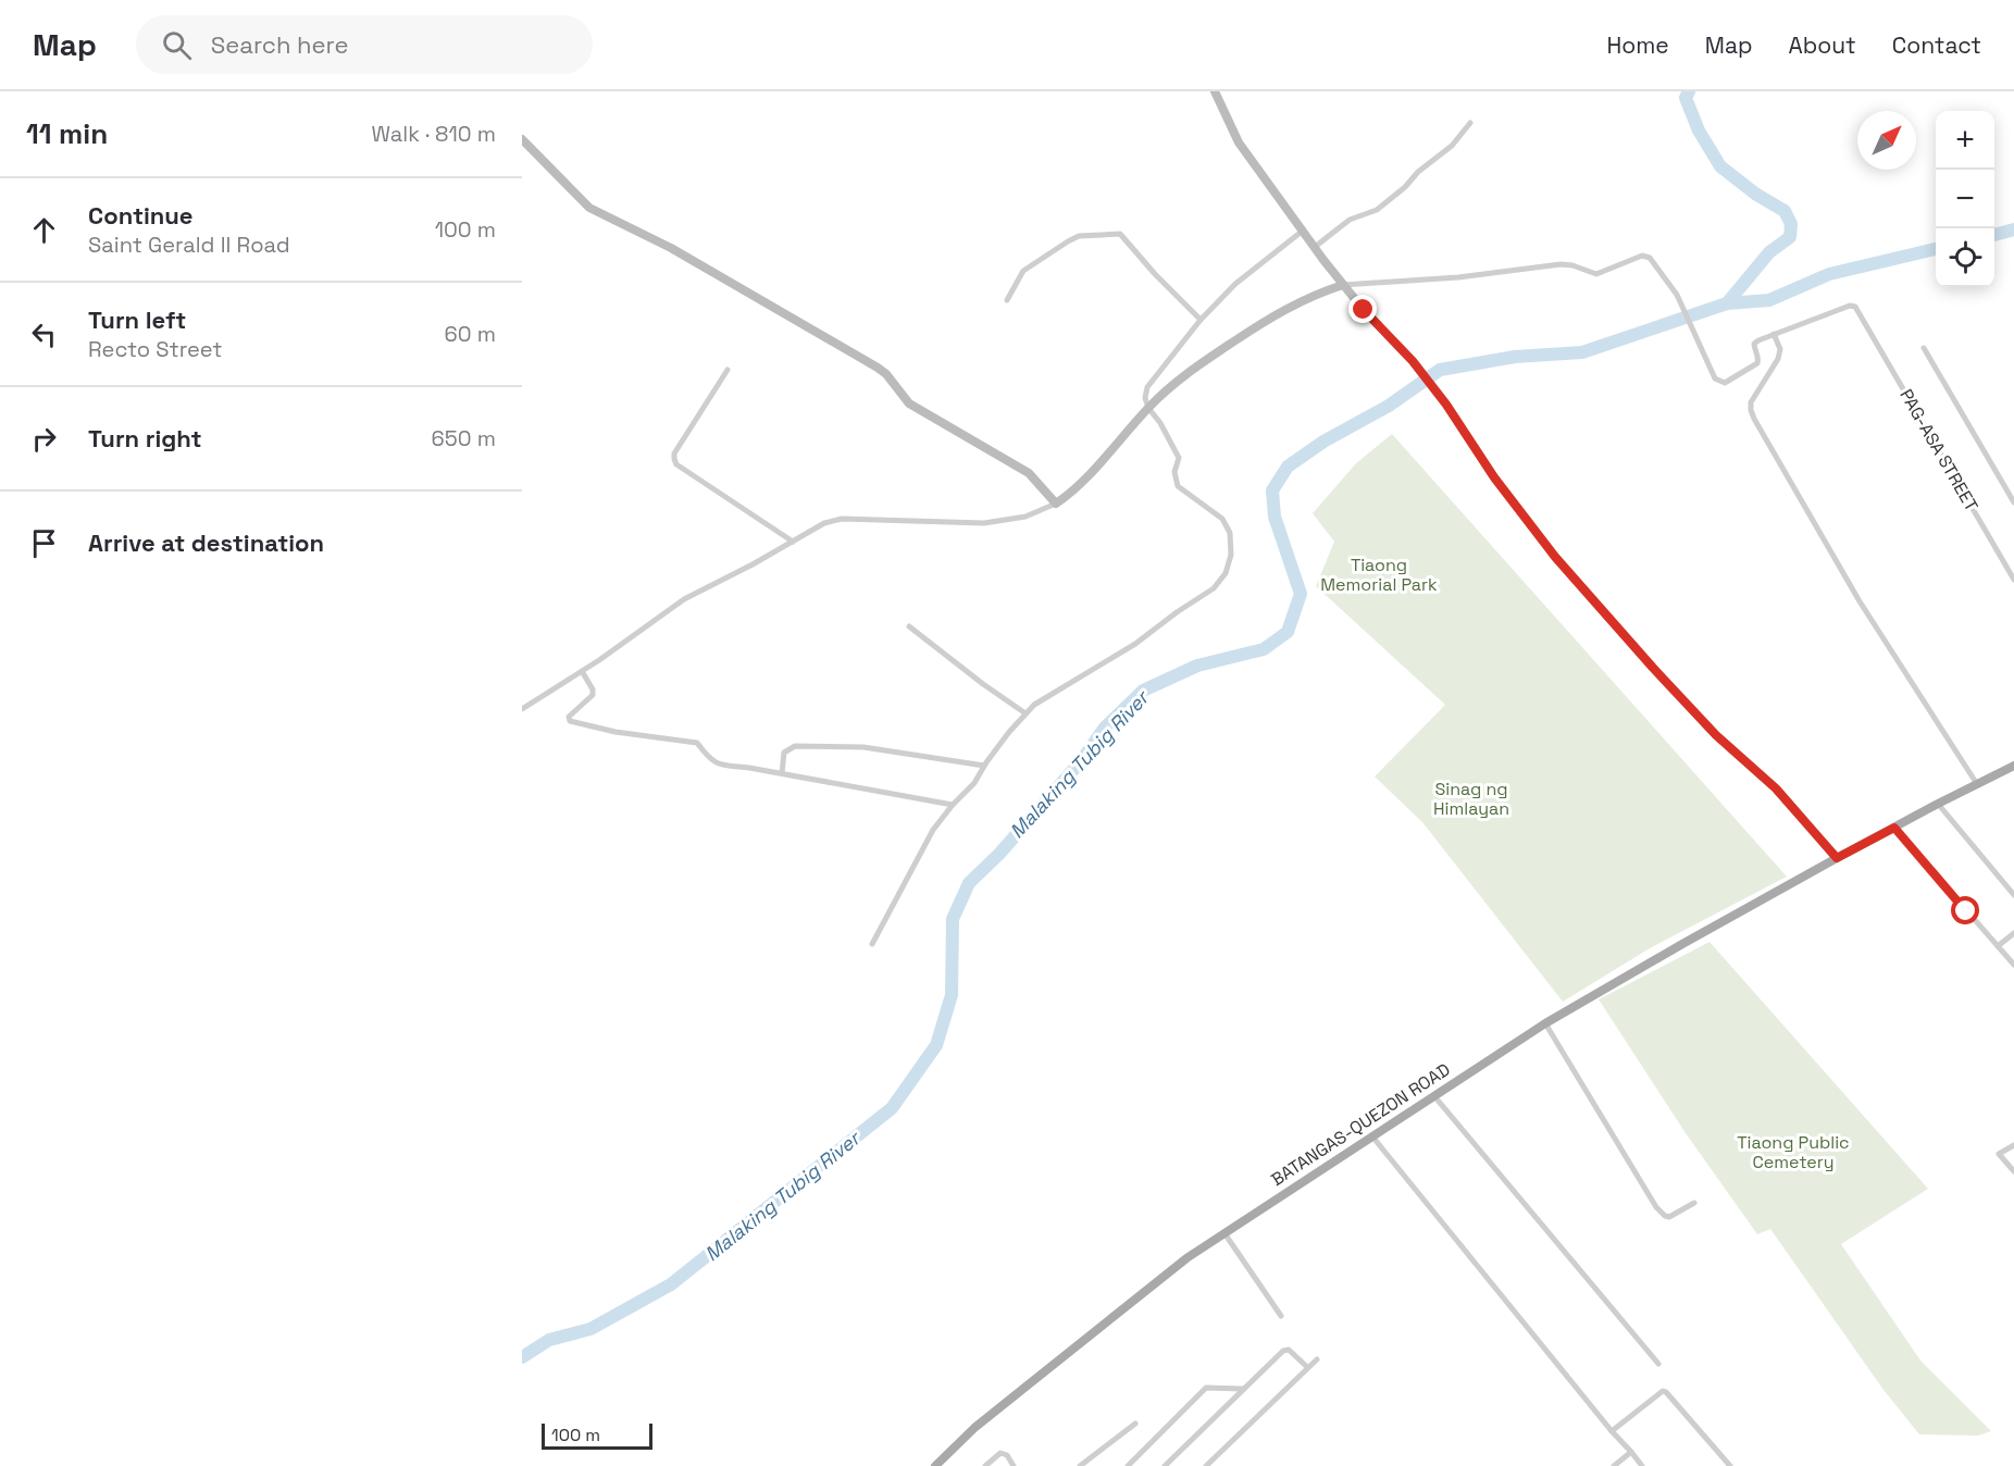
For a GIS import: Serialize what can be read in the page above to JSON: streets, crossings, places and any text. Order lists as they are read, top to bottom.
{
  "streets": {
    "main road": ["BATANGAS-QUEZON ROAD"],
    "street": ["PAG-ASA STREET"]
  },
  "water": ["Malaking Tubig River"],
  "parks": ["Tiaong Memorial Park", "Sinag ng Himlayan", "Tiaong Public Cemetery"],
  "scale_bar": "100 m",
  "north": "top right",
  "page": {
    "header": "Map",
    "search": "Search here",
    "nav": [
      "Home",
      "Map",
      "About",
      "Contact"
    ],
    "heading": ["11 min", "Walk · 810 m"],
    "map_buttons": ["+", "−"],
    "list": [
      ["Continue", "Saint Gerald II Road", "100 m"],
      ["Turn left", "Recto Street", "60 m"],
      ["Turn right", "650 m"],
      "Arrive at destination"
    ],
    "scale": "100 m"
  }
}
